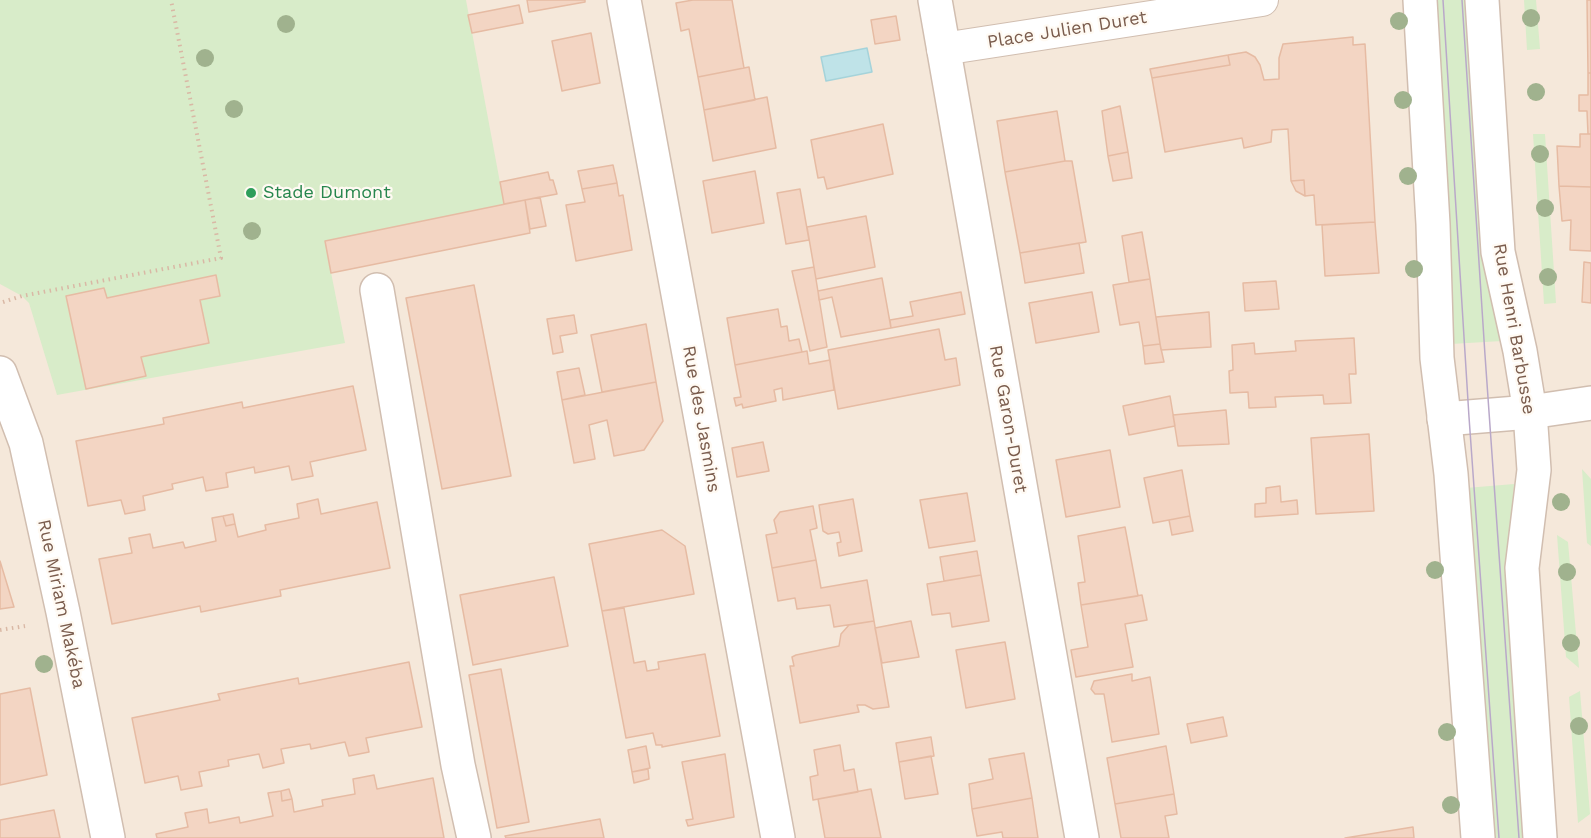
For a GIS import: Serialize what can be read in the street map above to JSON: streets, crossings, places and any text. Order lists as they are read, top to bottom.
{
  "streets": {
    "street": [
      "Place Julien Duret",
      "Rue Henri Barbusse",
      "Rue des Jasmins",
      "Rue Garon-Duret",
      "Rue Miriam Makéba"
    ]
  },
  "crossings": [
    ["Place Julien Duret", "Rue Garon-Duret"]
  ],
  "places": ["Stade Dumont"]
}
